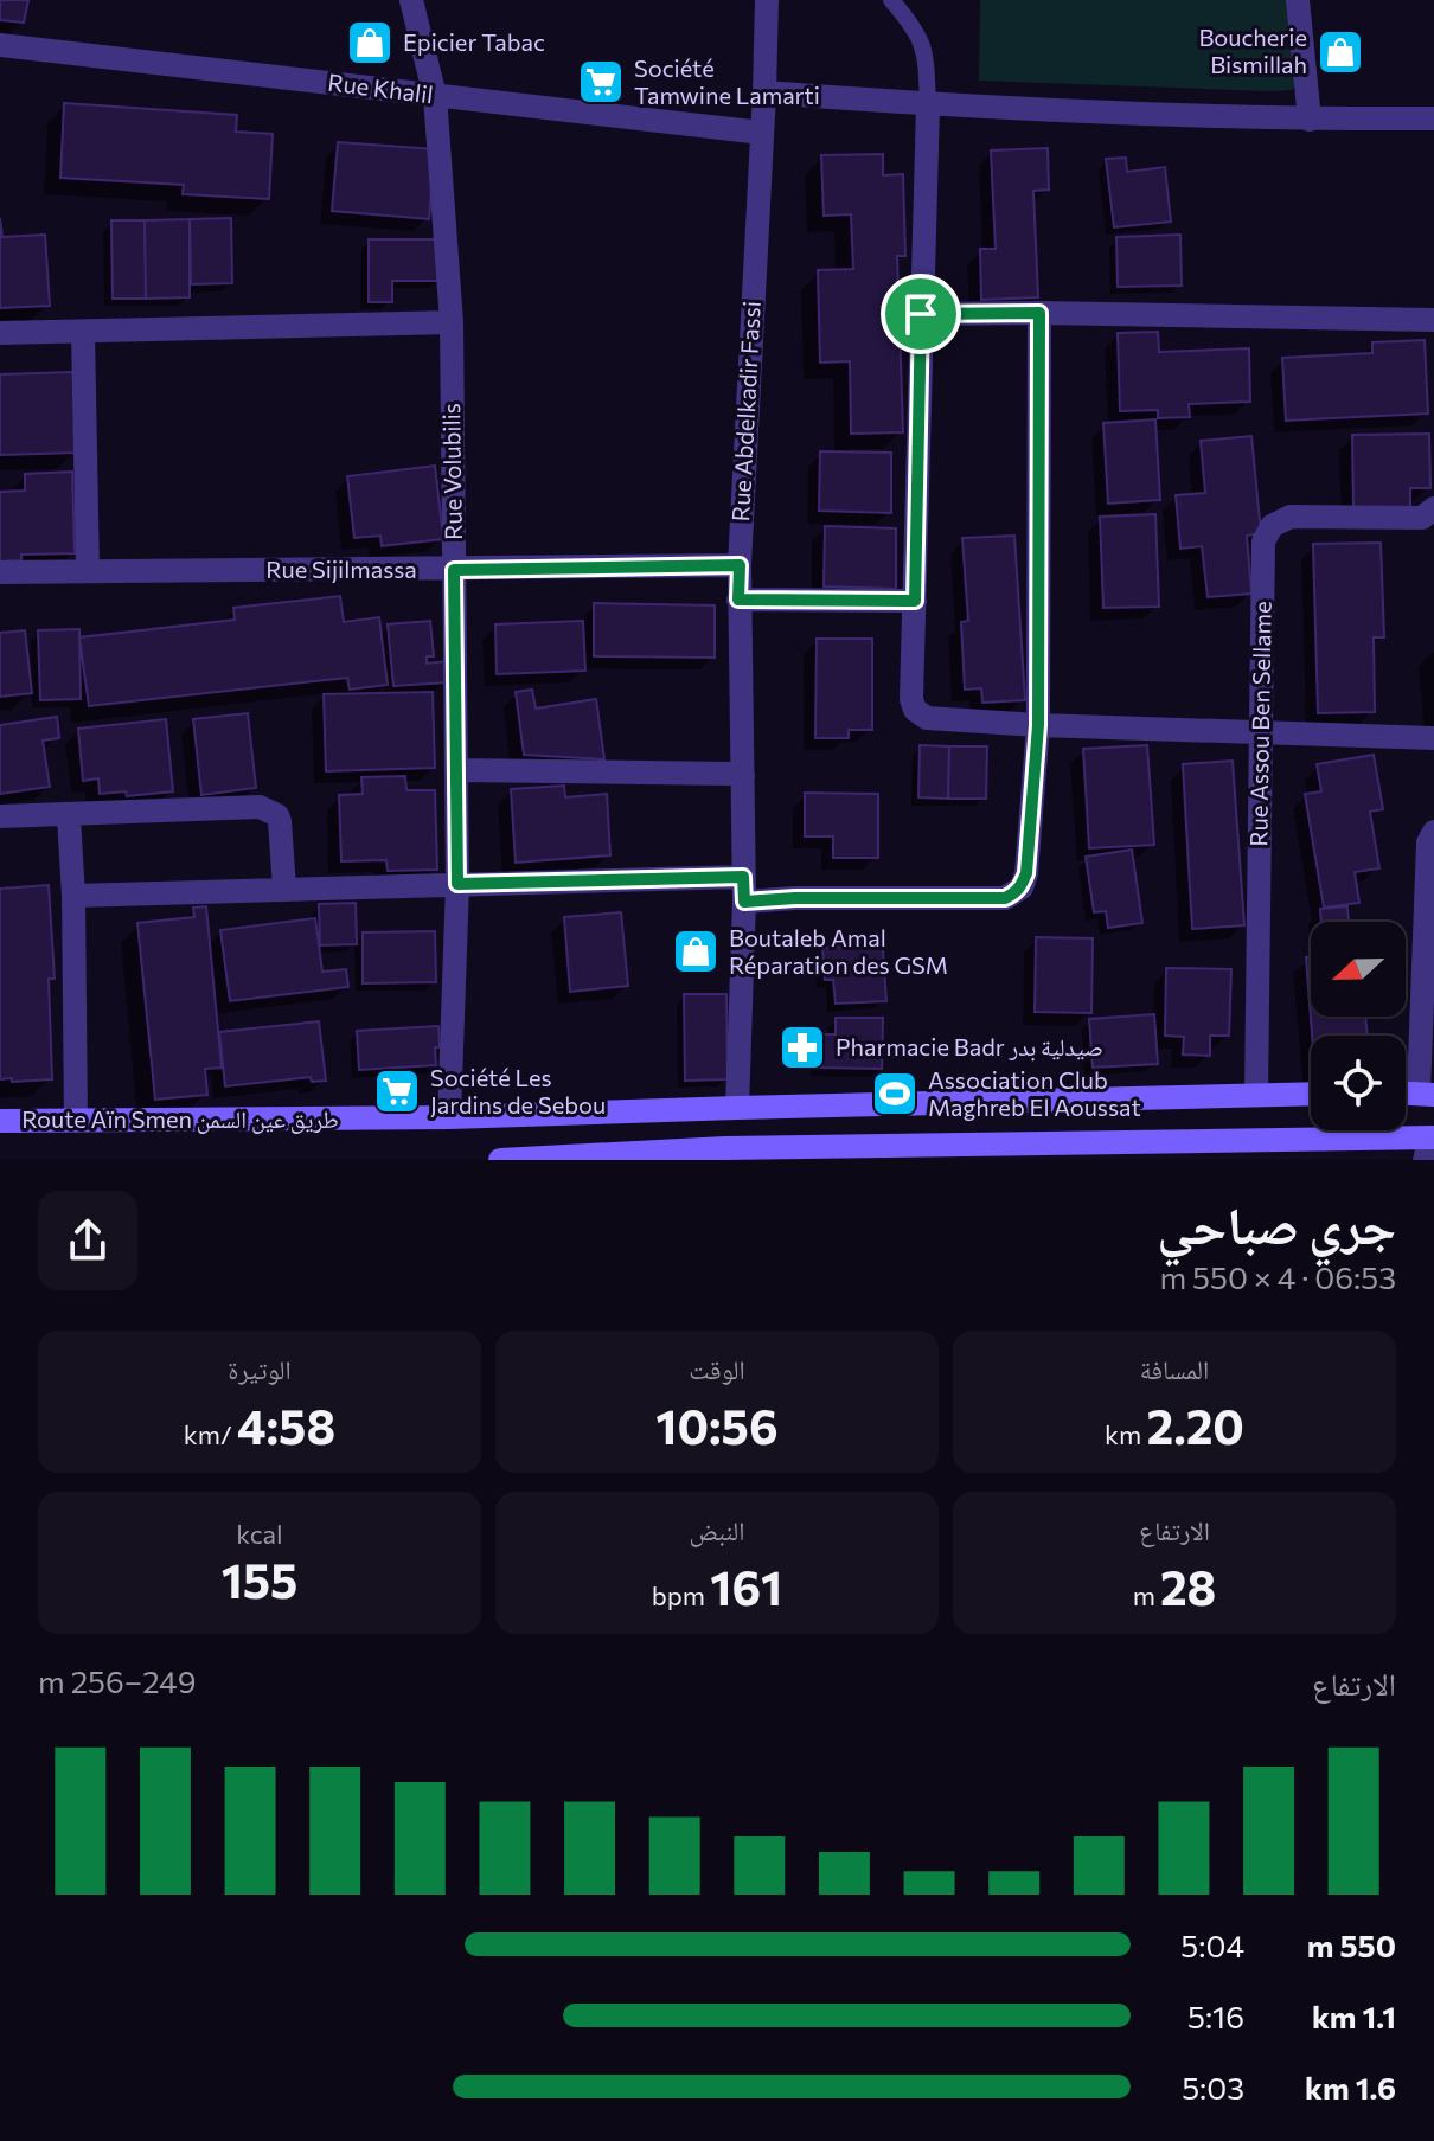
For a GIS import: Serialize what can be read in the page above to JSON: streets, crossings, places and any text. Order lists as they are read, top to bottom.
{
  "streets": {
    "main road": ["Route Aïn Smen طريق عين السمن"],
    "street": [
      "Rue Khalil",
      "Rue Abdelkadir Fassi",
      "Rue Volubilis",
      "Rue Sijilmassa",
      "Rue Assou Ben Sellame"
    ]
  },
  "crossings": [
    ["Rue Khalil", "Rue Abdelkadir Fassi"],
    ["Rue Khalil", "Rue Volubilis"],
    ["Rue Abdelkadir Fassi", "Rue Sijilmassa"],
    ["Rue Abdelkadir Fassi", "Route Aïn Smen طريق عين السمن"],
    ["Rue Volubilis", "Rue Sijilmassa"],
    ["Rue Volubilis", "Route Aïn Smen طريق عين السمن"],
    ["Rue Assou Ben Sellame", "Route Aïn Smen طريق عين السمن"]
  ],
  "places": {
    "shop": ["Epicier Tabac", "Boucherie Bismillah", "Boutaleb Amal Réparation des GSM"],
    "supermarket": ["Société Tamwine Lamarti", "Société Les Jardins de Sebou"],
    "pharmacy": ["Pharmacie Badr صيدلية بدر"],
    "sports": ["Association Club Maghreb El Aoussat"]
  },
  "north": "left",
  "page": {
    "heading": ["جري صباحي", "06:53 · 4 × 550 m"],
    "stats": [
      ["المسافة", "2.20 km"],
      ["الوقت", "10:56"],
      ["الوتيرة", "4:58 /km"],
      ["الارتفاع", "28 m"],
      ["النبض", "161 bpm"],
      ["kcal", "155"]
    ],
    "chart": ["الارتفاع", "249–256 m"],
    "list": [
      {
        "name": "550 m",
        "note": "5:04"
      },
      {
        "name": "1.1 km",
        "note": "5:16"
      },
      {
        "name": "1.6 km",
        "note": "5:03"
      }
    ]
  }
}
